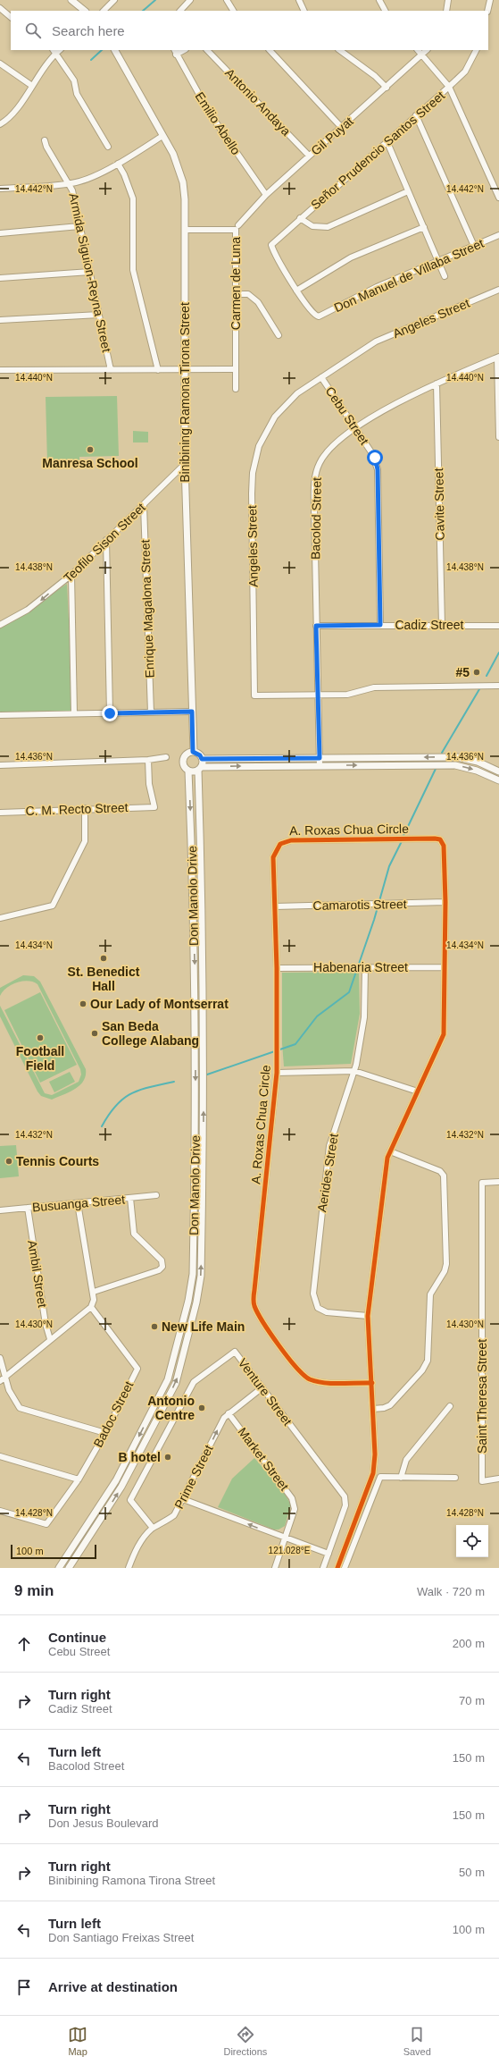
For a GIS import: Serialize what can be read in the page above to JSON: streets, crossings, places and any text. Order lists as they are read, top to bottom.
{
  "streets": {
    "street": [
      "Antonio Andaya",
      "Emilio Abello",
      "Gil Puyat",
      "Señor Prudencio Santos Street",
      "Armida Siguion-Reyna Street",
      "Don Manuel de Villaba Street",
      "Carmen de Luna",
      "Angeles Street",
      "Binibining Ramona Tirona Street",
      "Cebu Street",
      "Cavite Street",
      "Bacolod Street",
      "Teofilo Sison Street",
      "Enrique Magalona Street",
      "Cadiz Street",
      "C. M. Recto Street",
      "A. Roxas Chua Circle",
      "Don Manolo Drive",
      "Camarotis Street",
      "Habenaria Street",
      "Aerides Street",
      "Busuanga Street",
      "Ambil Street",
      "Venture Street",
      "Saint Theresa Street",
      "Badoc Street",
      "Market Street",
      "Prime Street"
    ]
  },
  "crossings": [
    ["Antonio Andaya", "Gil Puyat"],
    ["Emilio Abello", "Gil Puyat"],
    ["Señor Prudencio Santos Street", "Don Manuel de Villaba Street"],
    ["Carmen de Luna", "Binibining Ramona Tirona Street"],
    ["Angeles Street", "Cebu Street"],
    ["Angeles Street", "Bacolod Street"],
    ["Binibining Ramona Tirona Street", "Teofilo Sison Street"],
    ["Binibining Ramona Tirona Street", "Don Manolo Drive"],
    ["Cebu Street", "Bacolod Street"],
    ["Cebu Street", "Cadiz Street"],
    ["Cavite Street", "Bacolod Street"],
    ["Cavite Street", "Cadiz Street"],
    ["Bacolod Street", "Cadiz Street"],
    ["Teofilo Sison Street", "Enrique Magalona Street"],
    ["A. Roxas Chua Circle", "Camarotis Street"],
    ["A. Roxas Chua Circle", "Habenaria Street"],
    ["A. Roxas Chua Circle", "Aerides Street"],
    ["Habenaria Street", "Aerides Street"],
    ["Busuanga Street", "Ambil Street"],
    ["Venture Street", "Prime Street"],
    ["Market Street", "Prime Street"]
  ],
  "one_way": ["Teofilo Sison Street", "Prime Street"],
  "places": [
    "Manresa School",
    "#5",
    "St. Benedict Hall",
    "Our Lady of Montserrat",
    "San Beda College Alabang",
    "Football Field",
    "Tennis Courts",
    "New Life Main",
    "Antonio Centre",
    "B hotel"
  ],
  "scale_bar": "100 m",
  "page": {
    "search": "Search here",
    "scale": "100 m",
    "heading": ["9 min", "Walk · 720 m"],
    "list": [
      ["Continue", "Cebu Street", "200 m"],
      ["Turn right", "Cadiz Street", "70 m"],
      ["Turn left", "Bacolod Street", "150 m"],
      ["Turn right", "Don Jesus Boulevard", "150 m"],
      ["Turn right", "Binibining Ramona Tirona Street", "50 m"],
      ["Turn left", "Don Santiago Freixas Street", "100 m"],
      "Arrive at destination"
    ],
    "nav": ["Map", "Directions", "Saved"]
  },
  "coordinates": [
    "14.442°N",
    "14.440°N",
    "14.438°N",
    "14.436°N",
    "14.434°N",
    "14.432°N",
    "14.430°N",
    "14.428°N",
    "121.028°E"
  ]
}
